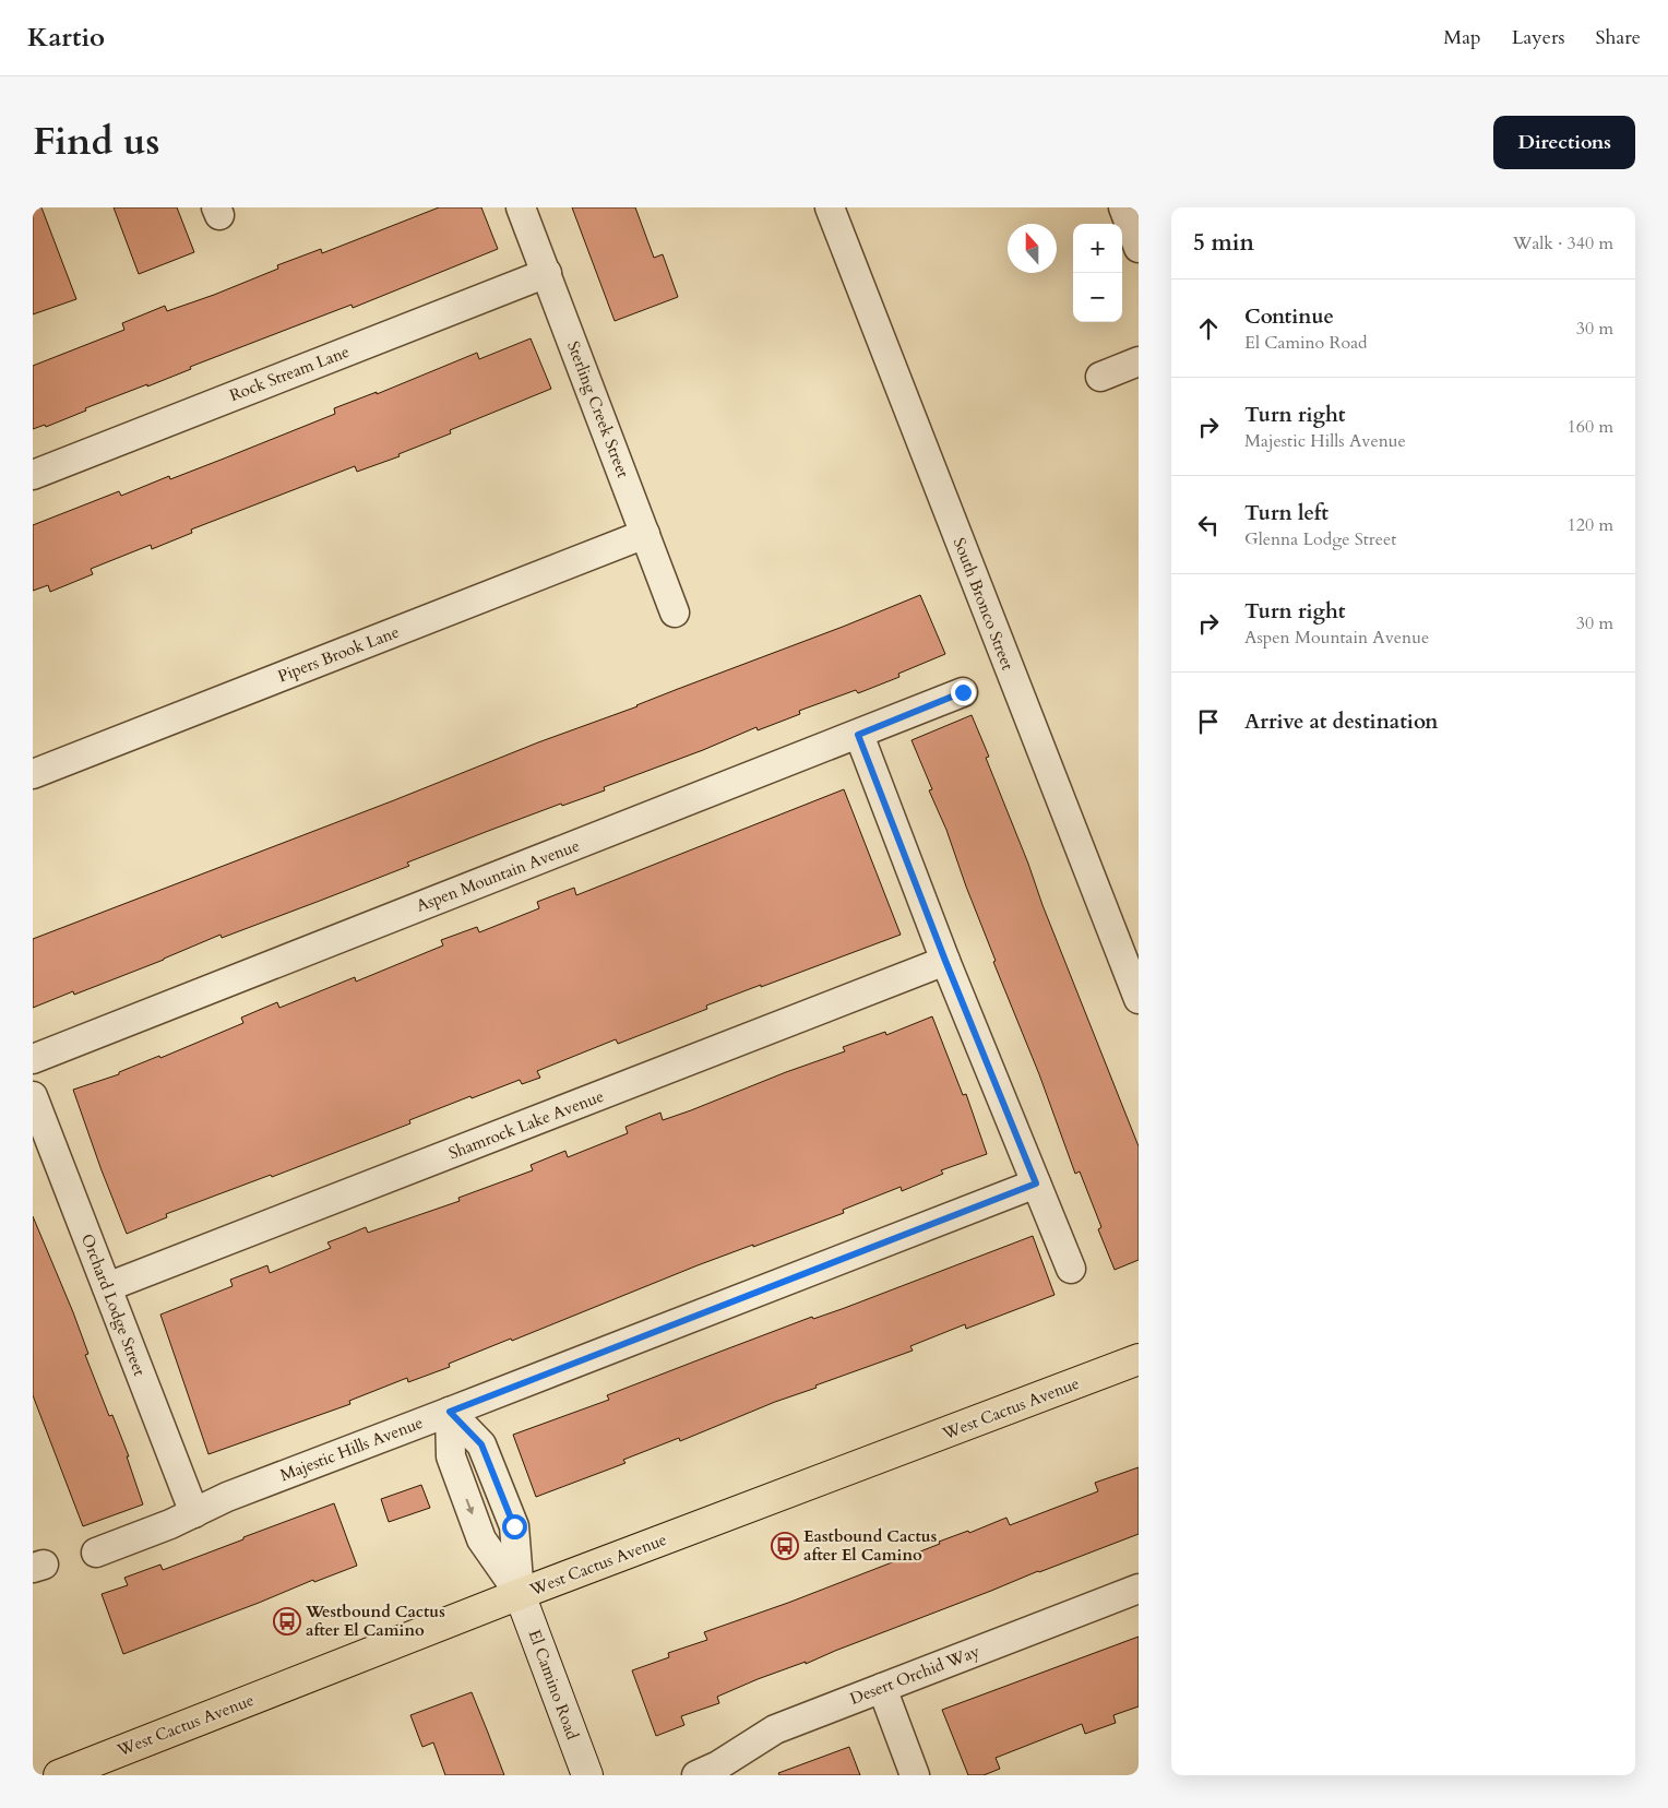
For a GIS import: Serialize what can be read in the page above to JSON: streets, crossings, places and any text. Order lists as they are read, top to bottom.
{
  "streets": {
    "main road": ["West Cactus Avenue"],
    "street": [
      "Rock Stream Lane",
      "Sterling Creek Street",
      "South Bronco Street",
      "Pipers Brook Lane",
      "Aspen Mountain Avenue",
      "Shamrock Lake Avenue",
      "Orchard Lodge Street",
      "Majestic Hills Avenue",
      "Desert Orchid Way",
      "El Camino Road"
    ]
  },
  "crossings": [
    ["Rock Stream Lane", "Sterling Creek Street"],
    ["Sterling Creek Street", "Pipers Brook Lane"],
    ["Shamrock Lake Avenue", "Orchard Lodge Street"],
    ["Orchard Lodge Street", "Majestic Hills Avenue"],
    ["West Cactus Avenue", "El Camino Road"],
    ["Majestic Hills Avenue", "El Camino Road"]
  ],
  "places": {
    "bus stop": ["Eastbound Cactus after El Camino", "Westbound Cactus after El Camino"]
  },
  "north": "top",
  "page": {
    "header": "Kartio",
    "nav": ["Map", "Layers", "Share"],
    "title": "Find us",
    "buttons": "Directions",
    "heading": ["5 min", "Walk · 340 m"],
    "map_buttons": ["+", "−"],
    "list": [
      ["Continue", "El Camino Road", "30 m"],
      ["Turn right", "Majestic Hills Avenue", "160 m"],
      ["Turn left", "Glenna Lodge Street", "120 m"],
      ["Turn right", "Aspen Mountain Avenue", "30 m"],
      "Arrive at destination"
    ]
  }
}
